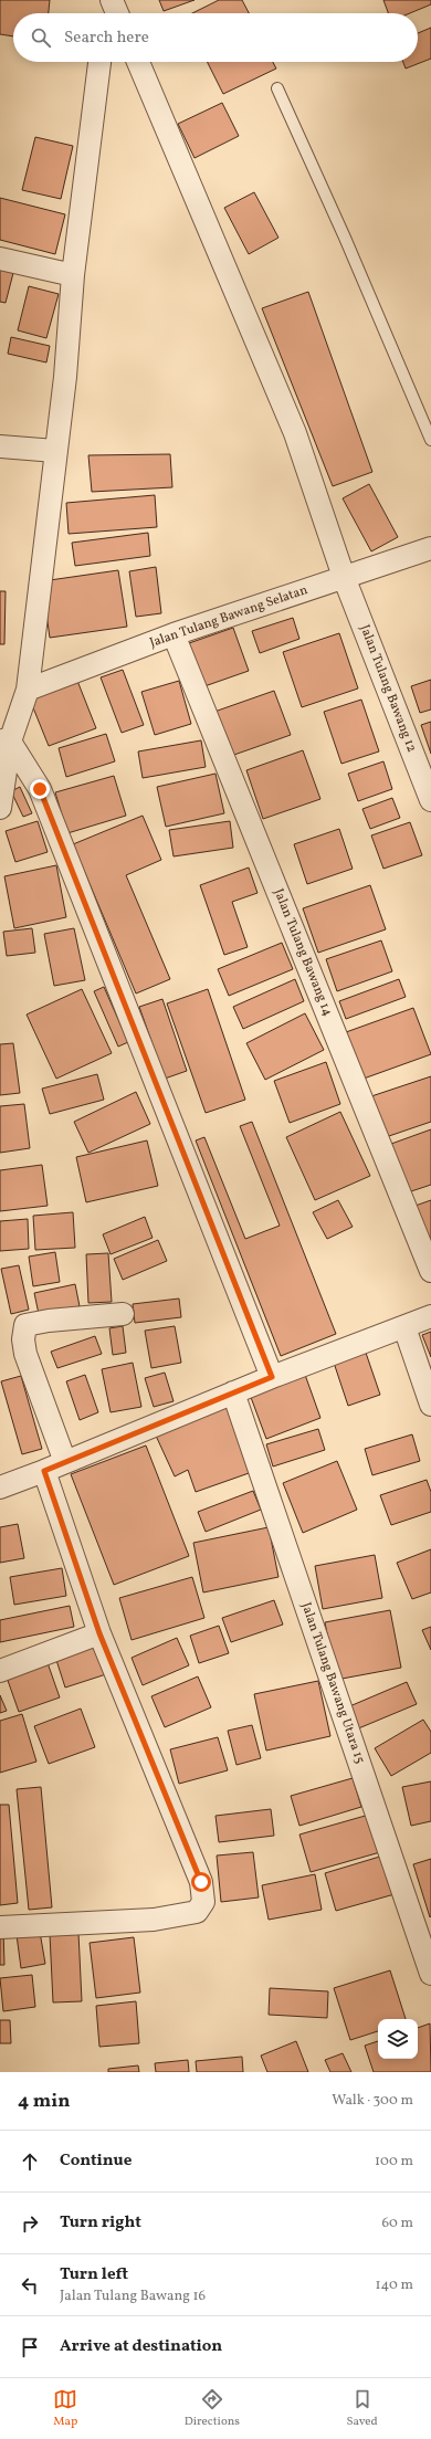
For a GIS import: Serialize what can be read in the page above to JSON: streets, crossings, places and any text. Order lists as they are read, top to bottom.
{
  "streets": {
    "street": [
      "Jalan Tulang Bawang Selatan",
      "Jalan Tulang Bawang 12",
      "Jalan Tulang Bawang 14",
      "Jalan Tulang Bawang Utara 15"
    ]
  },
  "crossings": [
    ["Jalan Tulang Bawang Selatan", "Jalan Tulang Bawang 12"],
    ["Jalan Tulang Bawang Selatan", "Jalan Tulang Bawang 14"]
  ],
  "page": {
    "search": "Search here",
    "heading": ["4 min", "Walk · 300 m"],
    "list": [
      ["Continue", "100 m"],
      ["Turn right", "60 m"],
      ["Turn left", "Jalan Tulang Bawang 16", "140 m"],
      "Arrive at destination"
    ],
    "nav": ["Map", "Directions", "Saved"]
  }
}
